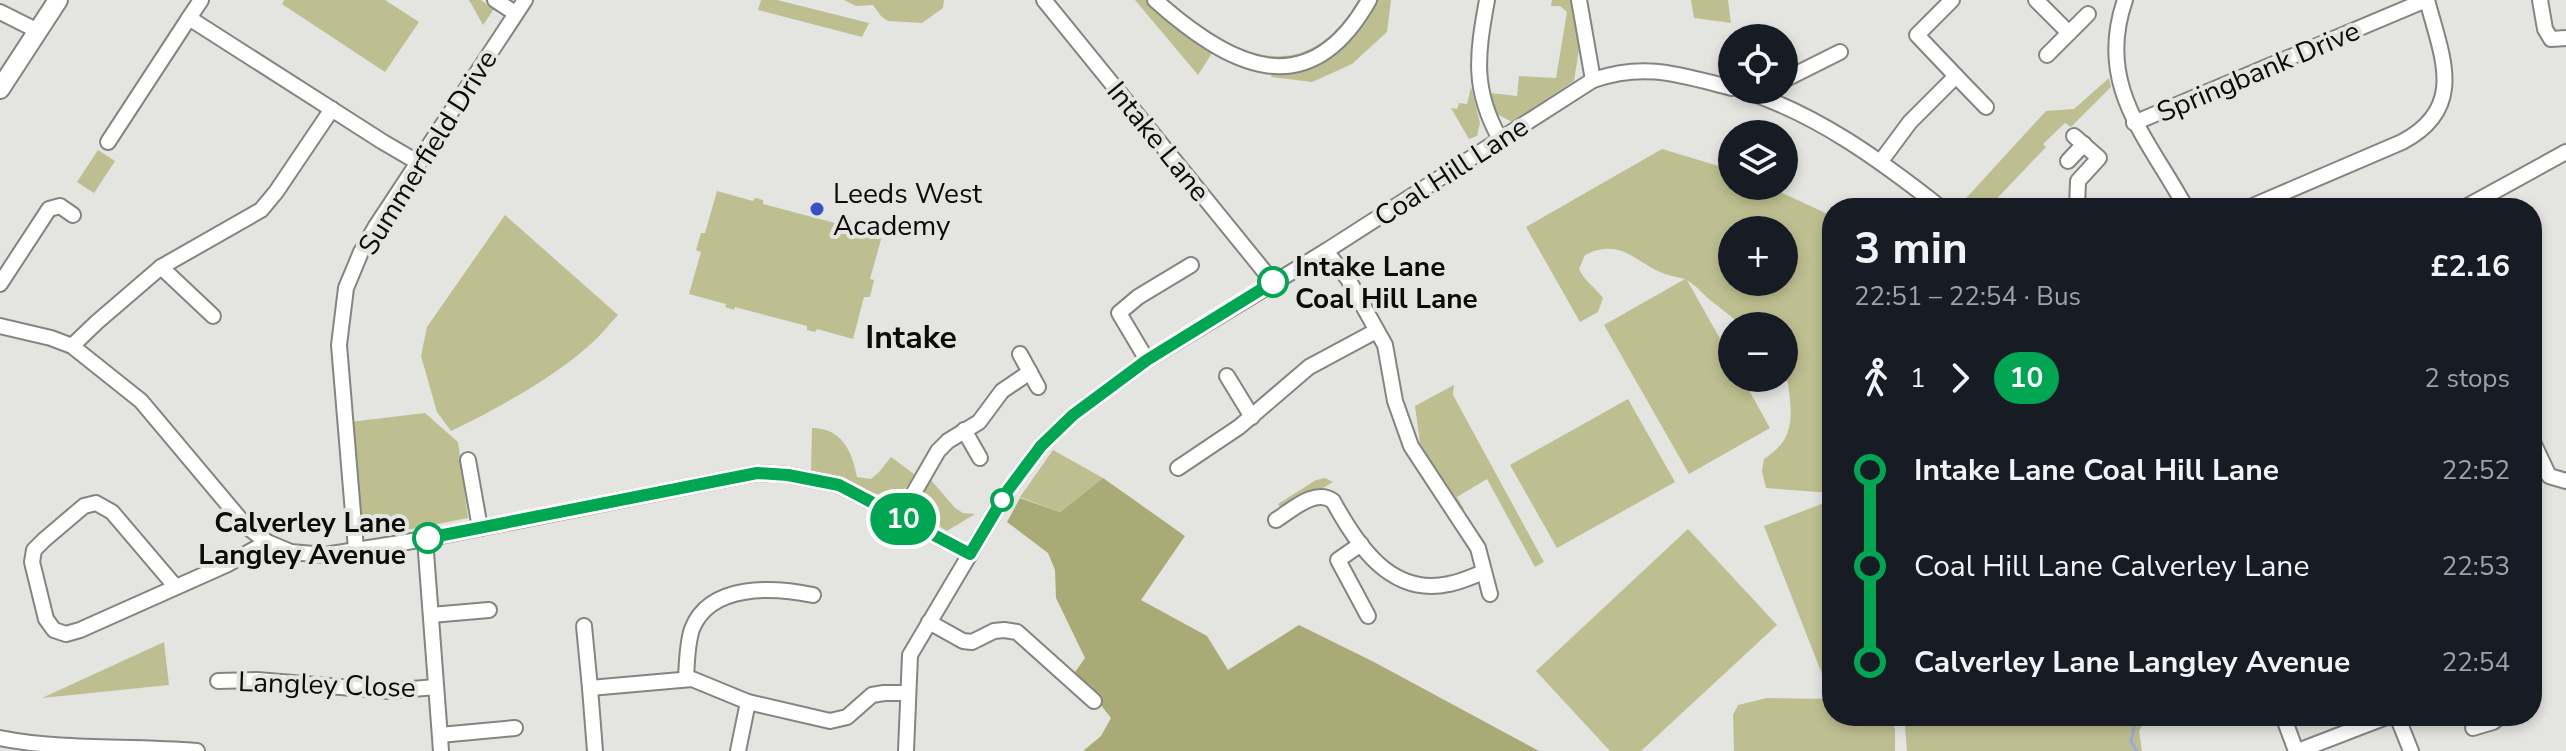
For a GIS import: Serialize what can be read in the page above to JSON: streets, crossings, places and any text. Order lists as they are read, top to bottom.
{
  "streets": {
    "street": [
      "Springbank Drive",
      "Intake Lane",
      "Summerfield Drive",
      "Coal Hill Lane",
      "Langley Close"
    ]
  },
  "crossings": [
    ["Intake Lane", "Coal Hill Lane"]
  ],
  "districts": ["Intake"],
  "places": ["Leeds West Academy", "Intake Lane Coal Hill Lane", "Calverley Lane Langley Avenue"],
  "lines": ["bus line 10"],
  "page": {
    "on_map": "10",
    "map_buttons": ["+", "−"],
    "heading": ["3 min", "22:51 – 22:54 · Bus", "£2.16"],
    "legs": ["1", "10", "2 stops"],
    "list": [
      {
        "name": "Intake Lane Coal Hill Lane",
        "value": "22:52"
      },
      {
        "name": "Coal Hill Lane Calverley Lane",
        "value": "22:53"
      },
      {
        "name": "Calverley Lane Langley Avenue",
        "value": "22:54"
      }
    ]
  }
}
